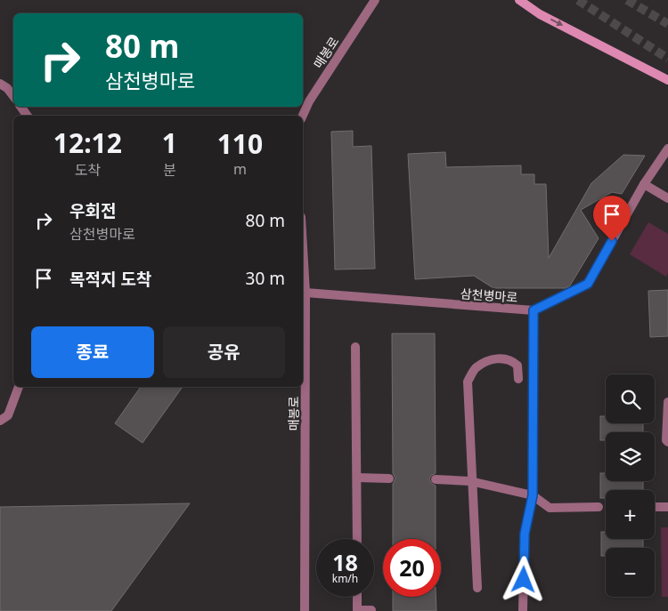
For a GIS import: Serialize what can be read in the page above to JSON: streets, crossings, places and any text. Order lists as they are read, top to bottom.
{
  "streets": {
    "street": ["매봉로", "삼천병마로"]
  },
  "crossings": [
    ["매봉로", "삼천병마로"]
  ],
  "page": {
    "turn": ["80 m", "삼천병마로"],
    "eta": [
      "12:12",
      "도착",
      "1",
      "분",
      "110",
      "m"
    ],
    "list": [
      {
        "name": "우회전",
        "note": "삼천병마로",
        "value": "80 m"
      },
      {
        "name": "목적지 도착",
        "value": "30 m"
      }
    ],
    "buttons": ["종료", "공유"],
    "map_buttons": ["+", "−"],
    "speed": "18 km/h",
    "limit": "20"
  }
}
